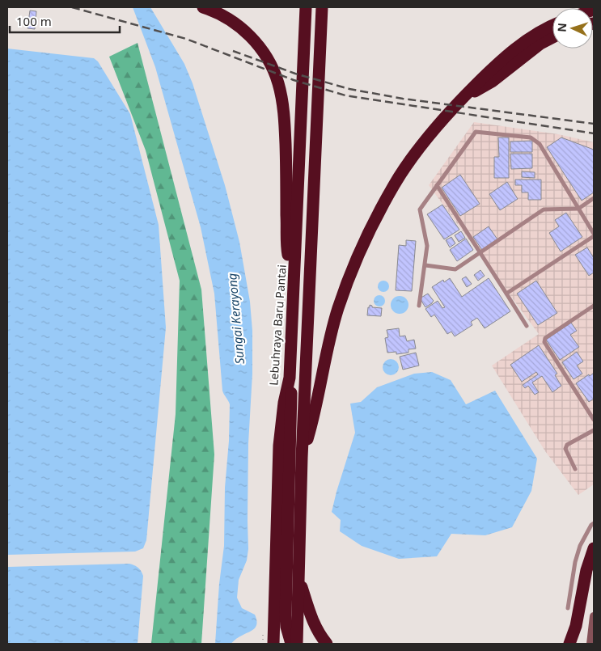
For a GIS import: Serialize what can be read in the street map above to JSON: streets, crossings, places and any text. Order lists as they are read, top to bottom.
{
  "streets": {
    "highway": ["Lebuhraya Baru Pantai"]
  },
  "water": ["Sungai Kerayong"],
  "scale_bar": "100 m",
  "north": "left"
}
